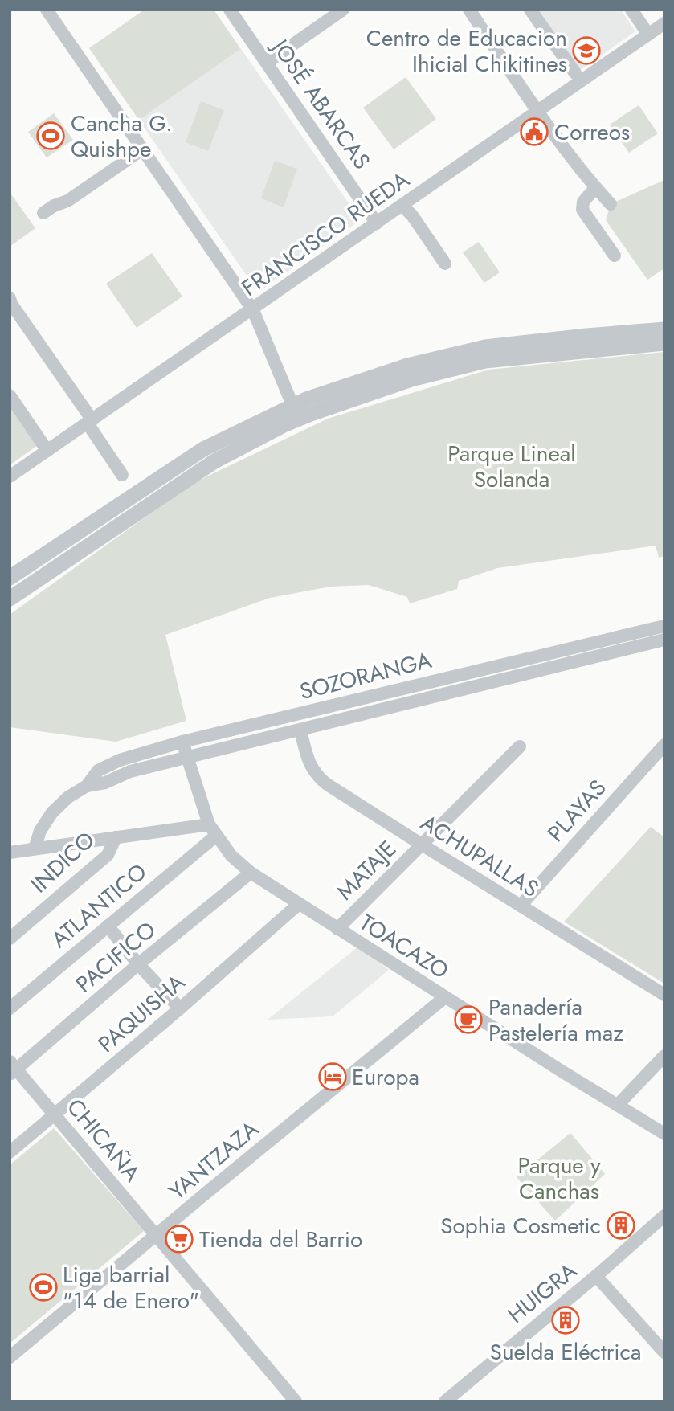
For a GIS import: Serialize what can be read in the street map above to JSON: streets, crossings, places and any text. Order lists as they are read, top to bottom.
{
  "streets": {
    "street": [
      "JOSÉ ABARCAS",
      "FRANCISCO RUEDA",
      "SOZORANGA",
      "PLAYAS",
      "ACHUPALLAS",
      "INDICO",
      "MATAJE",
      "ATLANTICO",
      "TOACAZO",
      "PACIFICO",
      "PAQUISHA",
      "CHICAÑA",
      "YANTZAZA",
      "HUIGRA"
    ]
  },
  "crossings": [
    ["JOSÉ ABARCAS", "FRANCISCO RUEDA"],
    ["SOZORANGA", "ACHUPALLAS"],
    ["SOZORANGA", "TOACAZO"],
    ["PLAYAS", "ACHUPALLAS"],
    ["ACHUPALLAS", "MATAJE"],
    ["MATAJE", "TOACAZO"],
    ["ATLANTICO", "TOACAZO"],
    ["TOACAZO", "PACIFICO"],
    ["TOACAZO", "PAQUISHA"],
    ["TOACAZO", "YANTZAZA"],
    ["PACIFICO", "CHICAÑA"],
    ["PAQUISHA", "CHICAÑA"],
    ["CHICAÑA", "YANTZAZA"]
  ],
  "parks": ["Parque Lineal Solanda", "Parque y Canchas"],
  "places": {
    "school or university": ["Centro de Educacion Ihicial Chikitines"],
    "public building": ["Correos"],
    "sports": ["Cancha G. Quishpe", "Liga barrial \"14 de Enero\""],
    "cafe": ["Panadería Pastelería maz"],
    "hotel": ["Europa"],
    "building": ["Sophia Cosmetic", "Suelda Eléctrica"],
    "supermarket": ["Tienda del Barrio"]
  }
}
